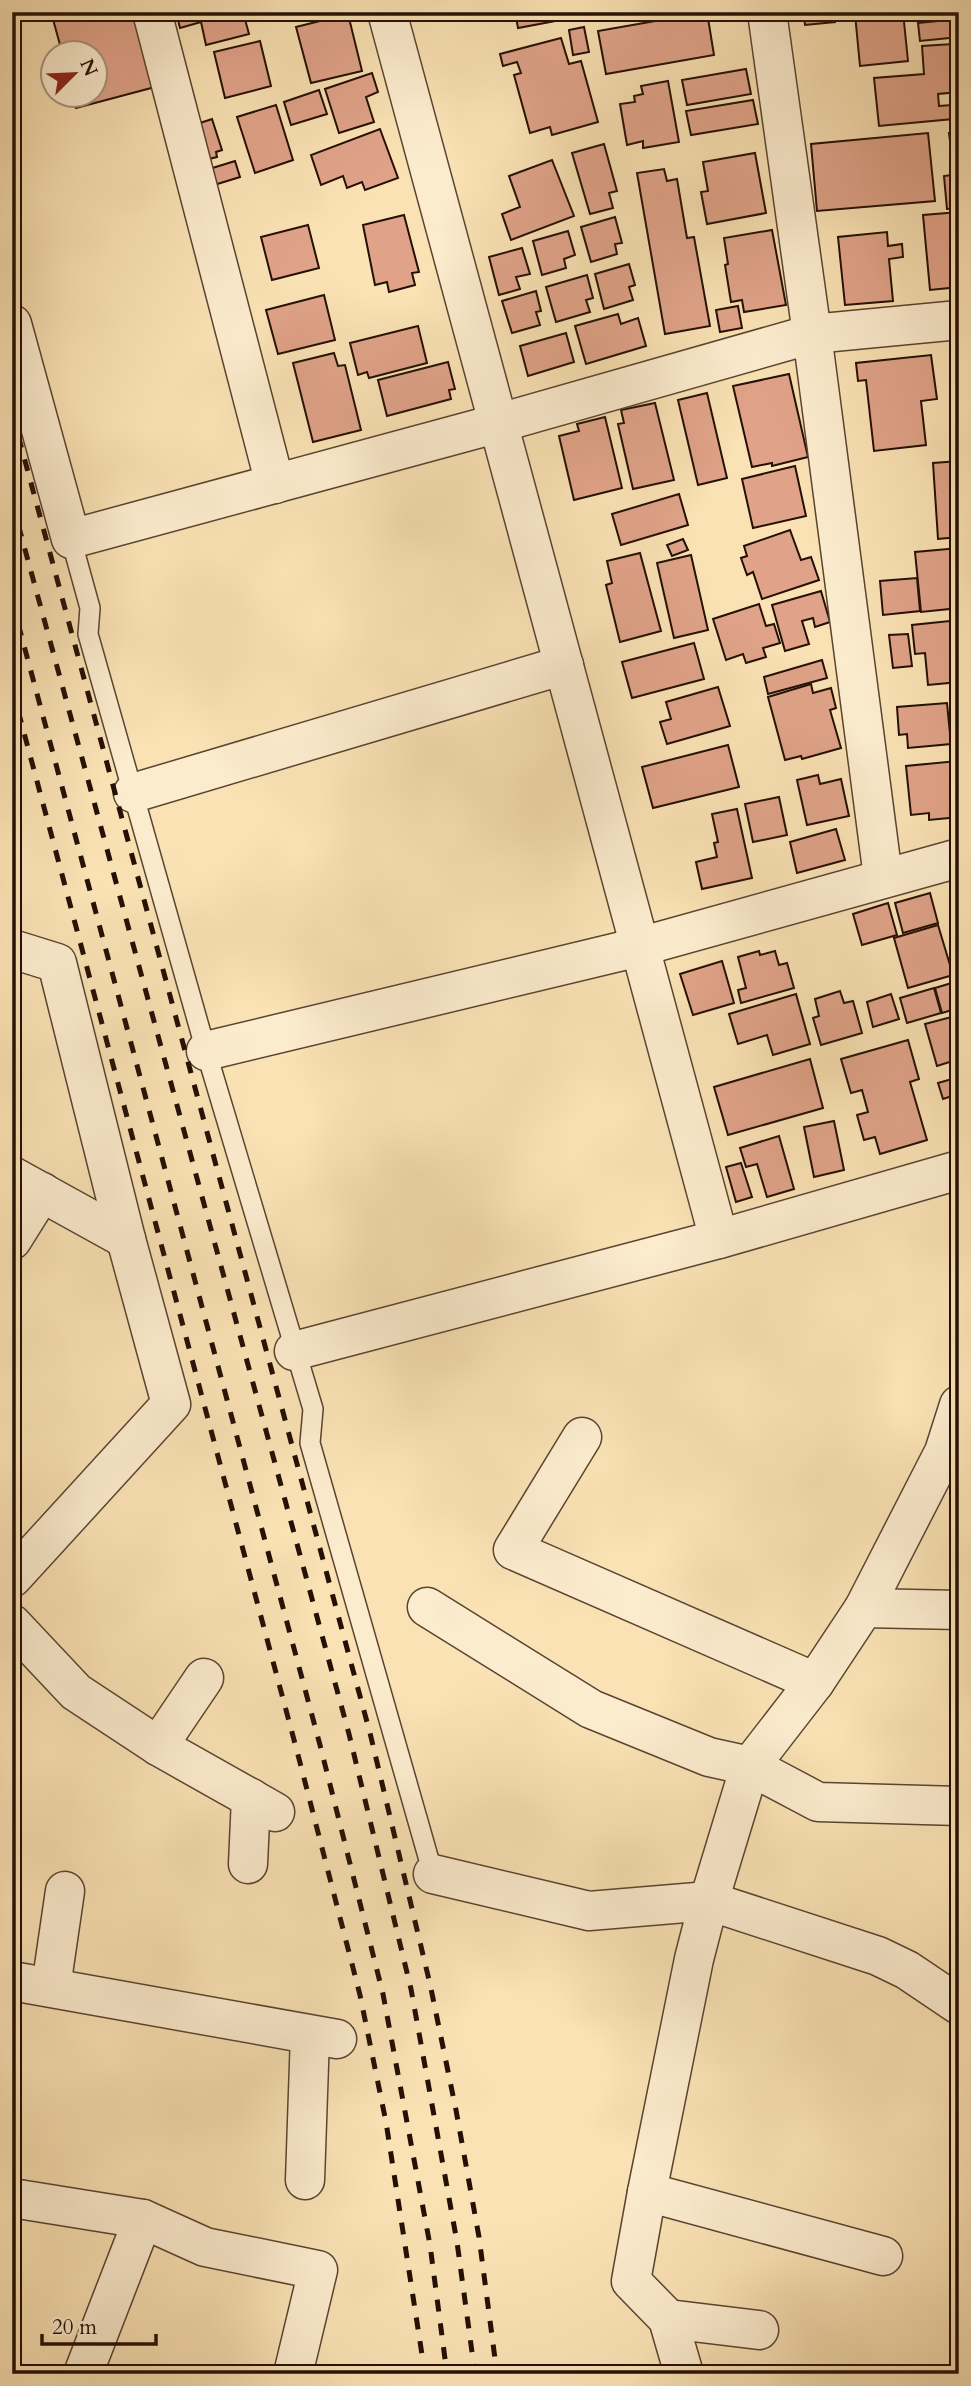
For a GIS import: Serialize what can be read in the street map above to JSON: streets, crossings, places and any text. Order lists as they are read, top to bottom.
{
  "scale_bar": "20 m",
  "north": "top right"
}
